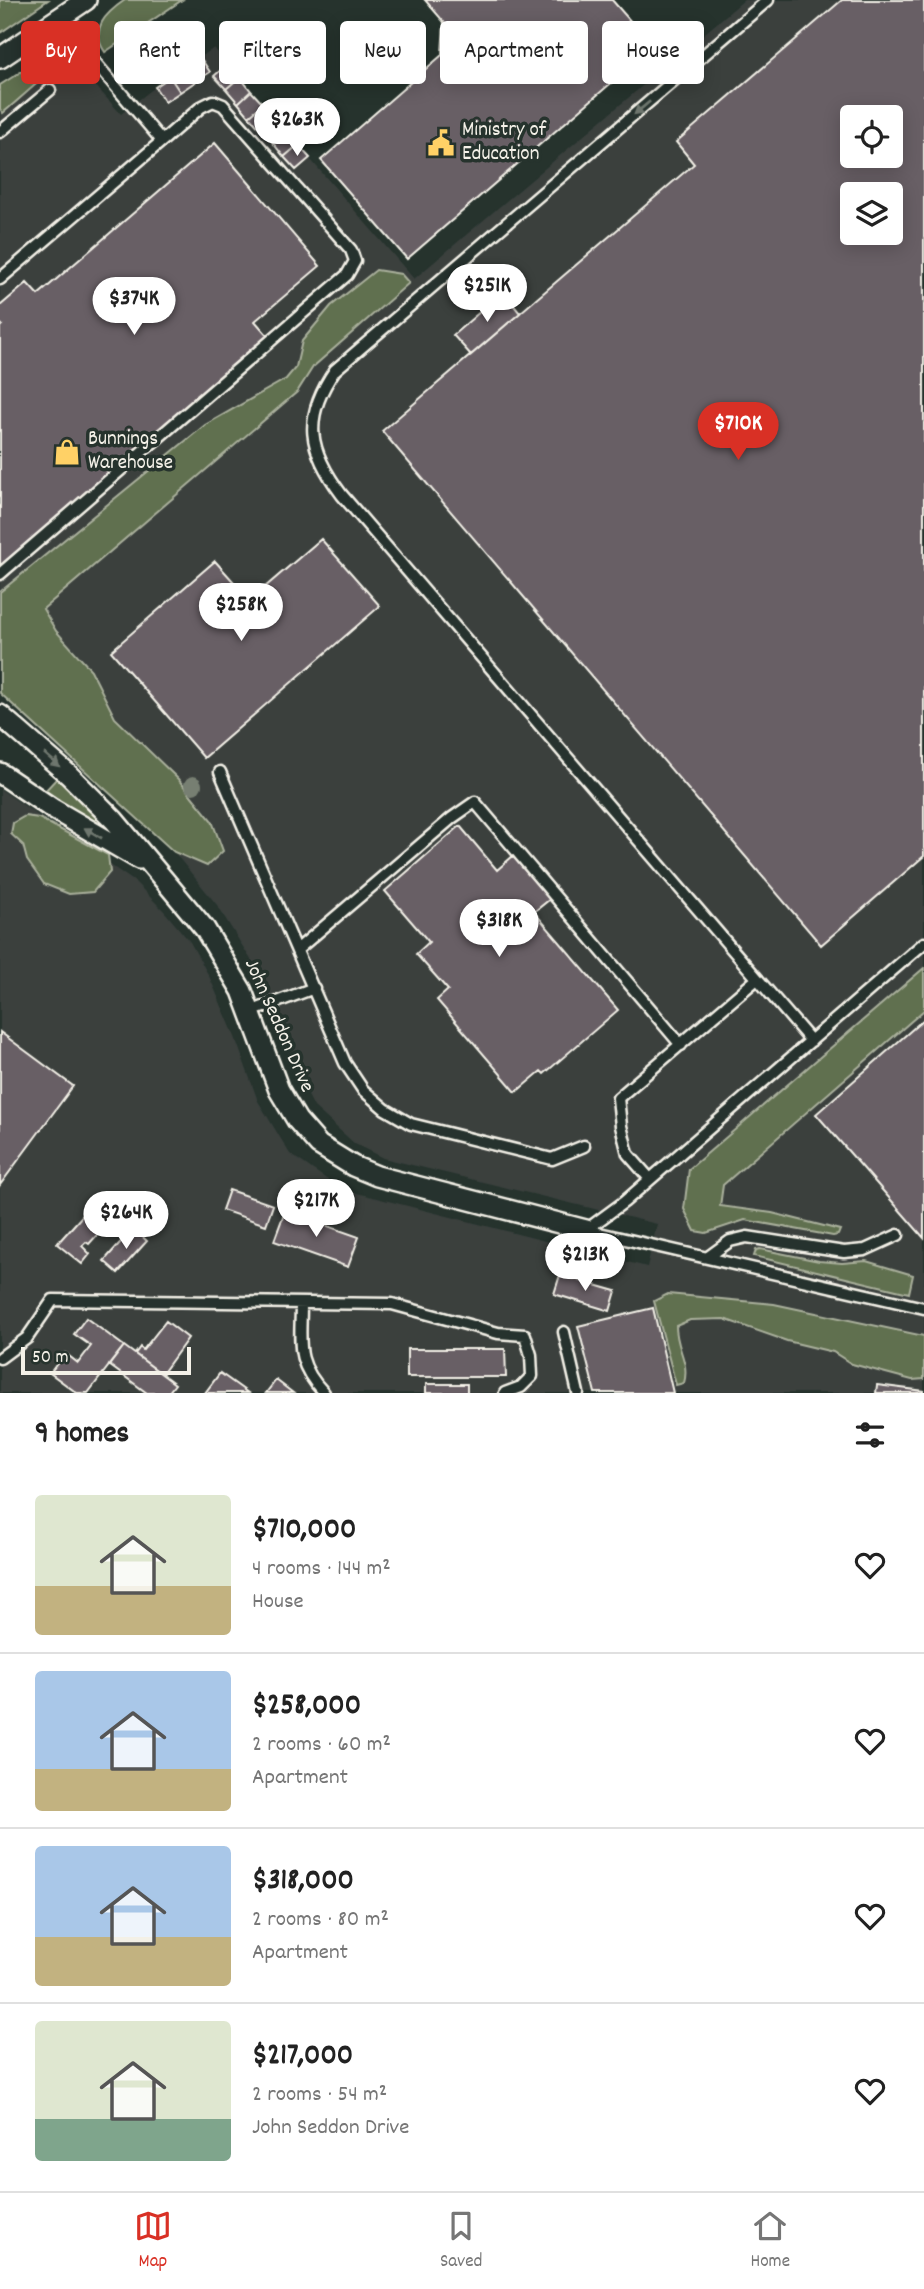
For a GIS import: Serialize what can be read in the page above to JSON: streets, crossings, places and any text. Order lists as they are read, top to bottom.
{
  "streets": {
    "street": ["John Seddon Drive"]
  },
  "places": {
    "public building": ["Ministry of Education"],
    "shop": ["Bunnings Warehouse"]
  },
  "scale_bar": "50 m",
  "page": {
    "chip": [
      "Buy",
      "Rent",
      "Filters",
      "New",
      "Apartment",
      "House"
    ],
    "price": [
      "$263K",
      "$251K",
      "$374K",
      "$710K",
      "$258K",
      "$318K",
      "$217K",
      "$264K",
      "$213K"
    ],
    "scale": "50 m",
    "heading": "9 homes",
    "list": [
      {
        "name": "$710,000",
        "note": "4 rooms · 144 m² · House"
      },
      {
        "name": "$258,000",
        "note": "2 rooms · 60 m² · Apartment"
      },
      {
        "name": "$318,000",
        "note": "2 rooms · 80 m² · Apartment"
      },
      {
        "name": "$217,000",
        "note": "2 rooms · 54 m² · John Seddon Drive"
      }
    ],
    "tabs": ["Map", "Saved", "Home"]
  }
}
